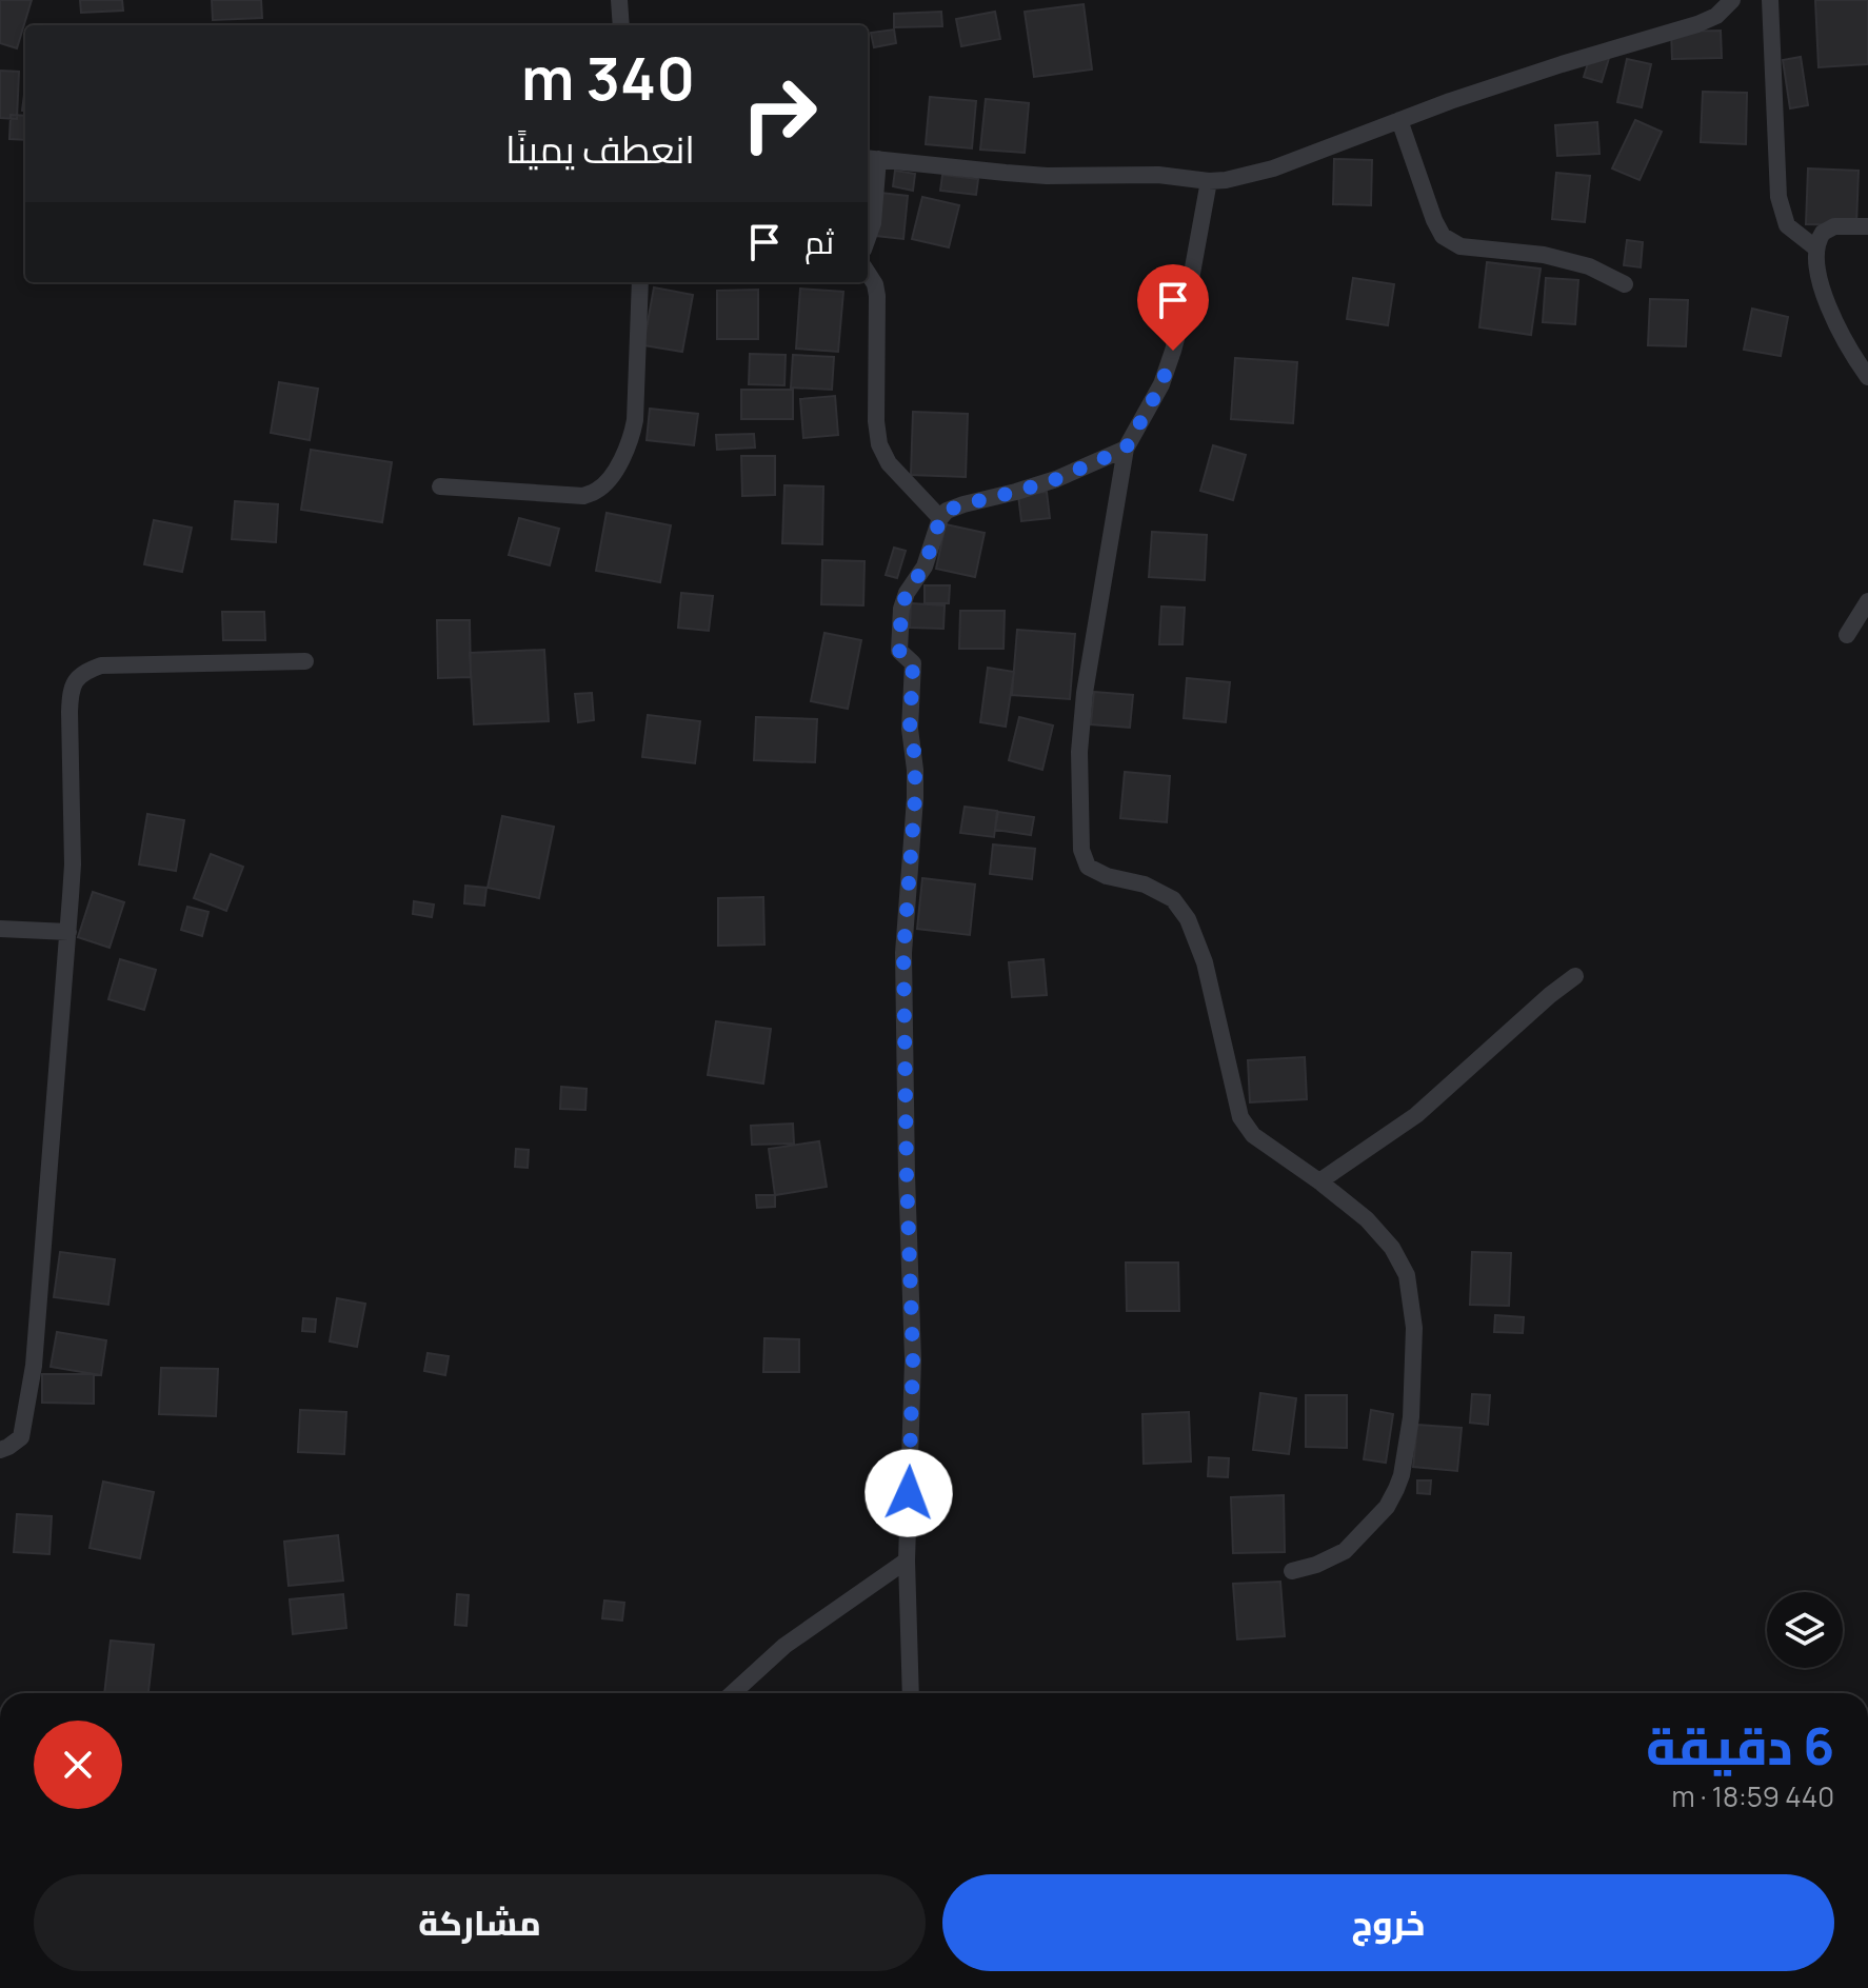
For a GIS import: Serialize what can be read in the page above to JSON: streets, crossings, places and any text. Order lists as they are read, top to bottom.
{
  "page": {
    "turn": ["340 m", "انعطف يمينًا"],
    "then": "ثم",
    "heading": ["6 دقيقة", "440 m · 18:59"],
    "buttons": ["خروج", "مشاركة"]
  }
}
